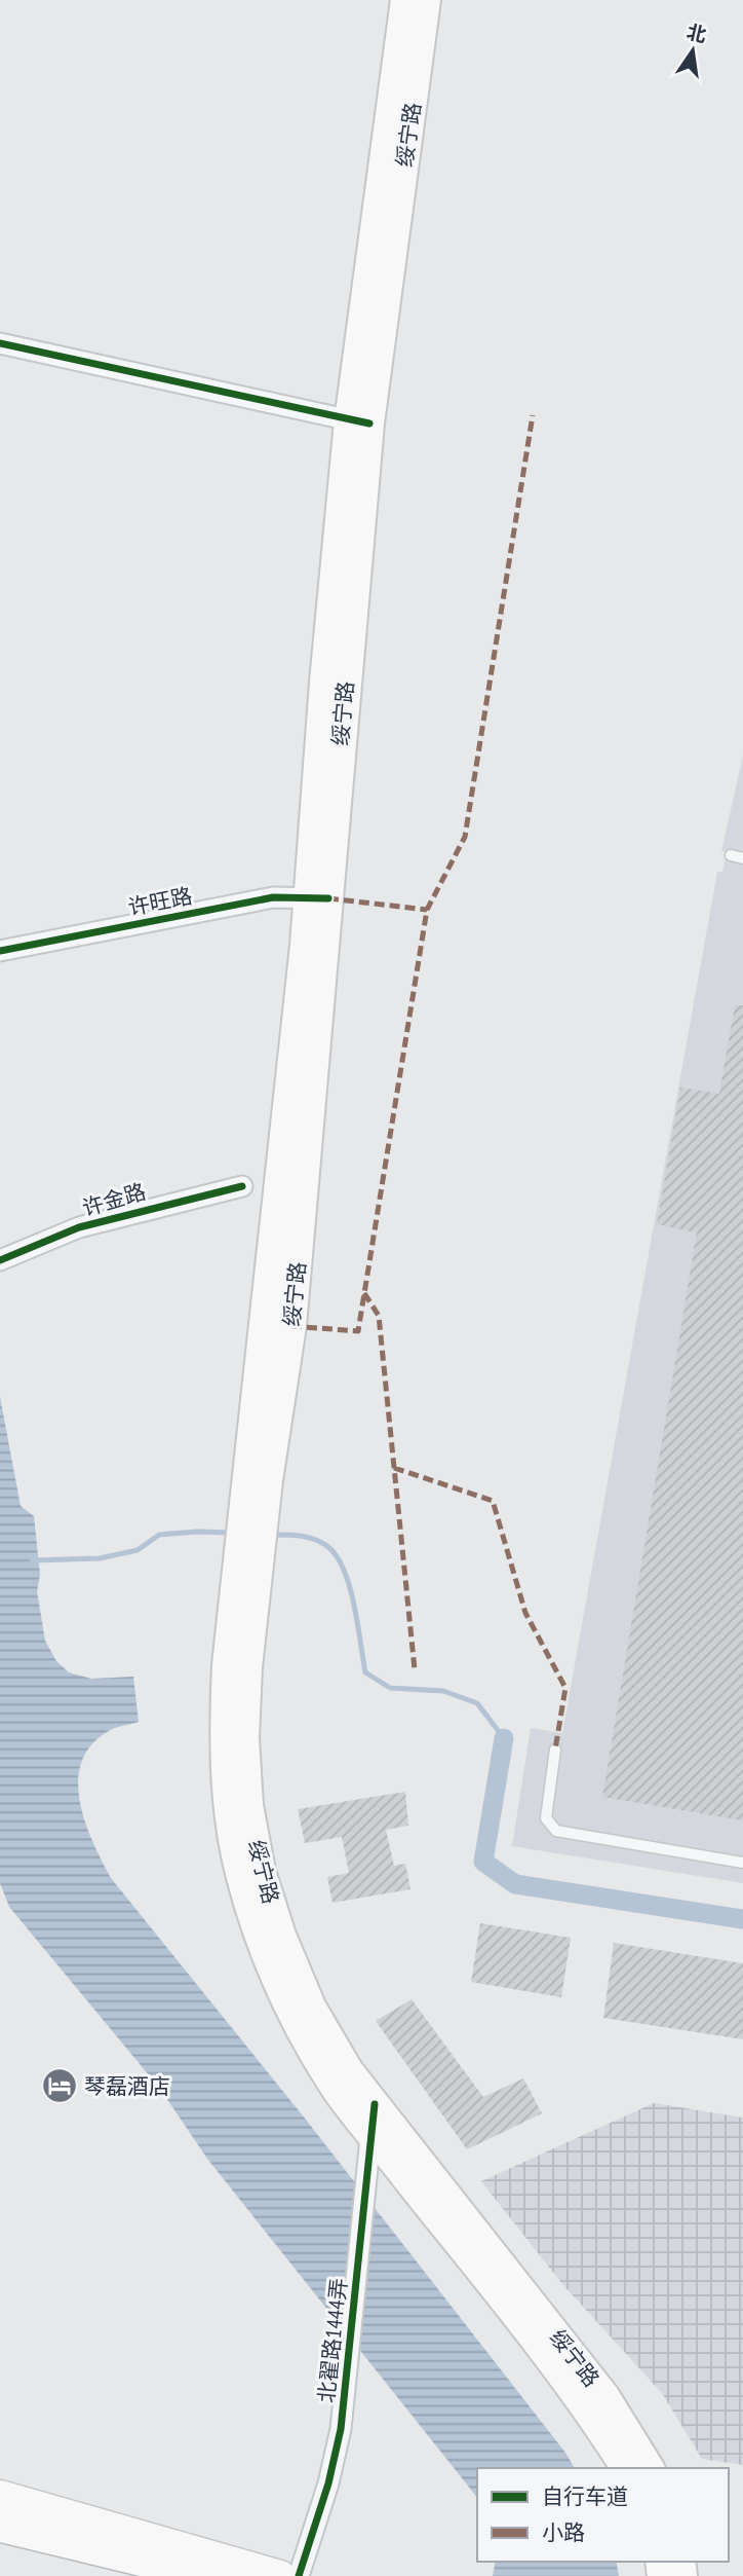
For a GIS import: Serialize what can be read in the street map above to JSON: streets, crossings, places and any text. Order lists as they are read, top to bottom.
{
  "streets": {
    "main road": ["绥宁路"],
    "street": ["许旺路", "许金路", "北翟路1444弄"]
  },
  "crossings": [
    ["绥宁路", "许旺路"],
    ["绥宁路", "北翟路1444弄"]
  ],
  "places": {
    "hotel": ["琴磊酒店"]
  },
  "legend": ["自行车道", "小路"],
  "north": "top"
}
